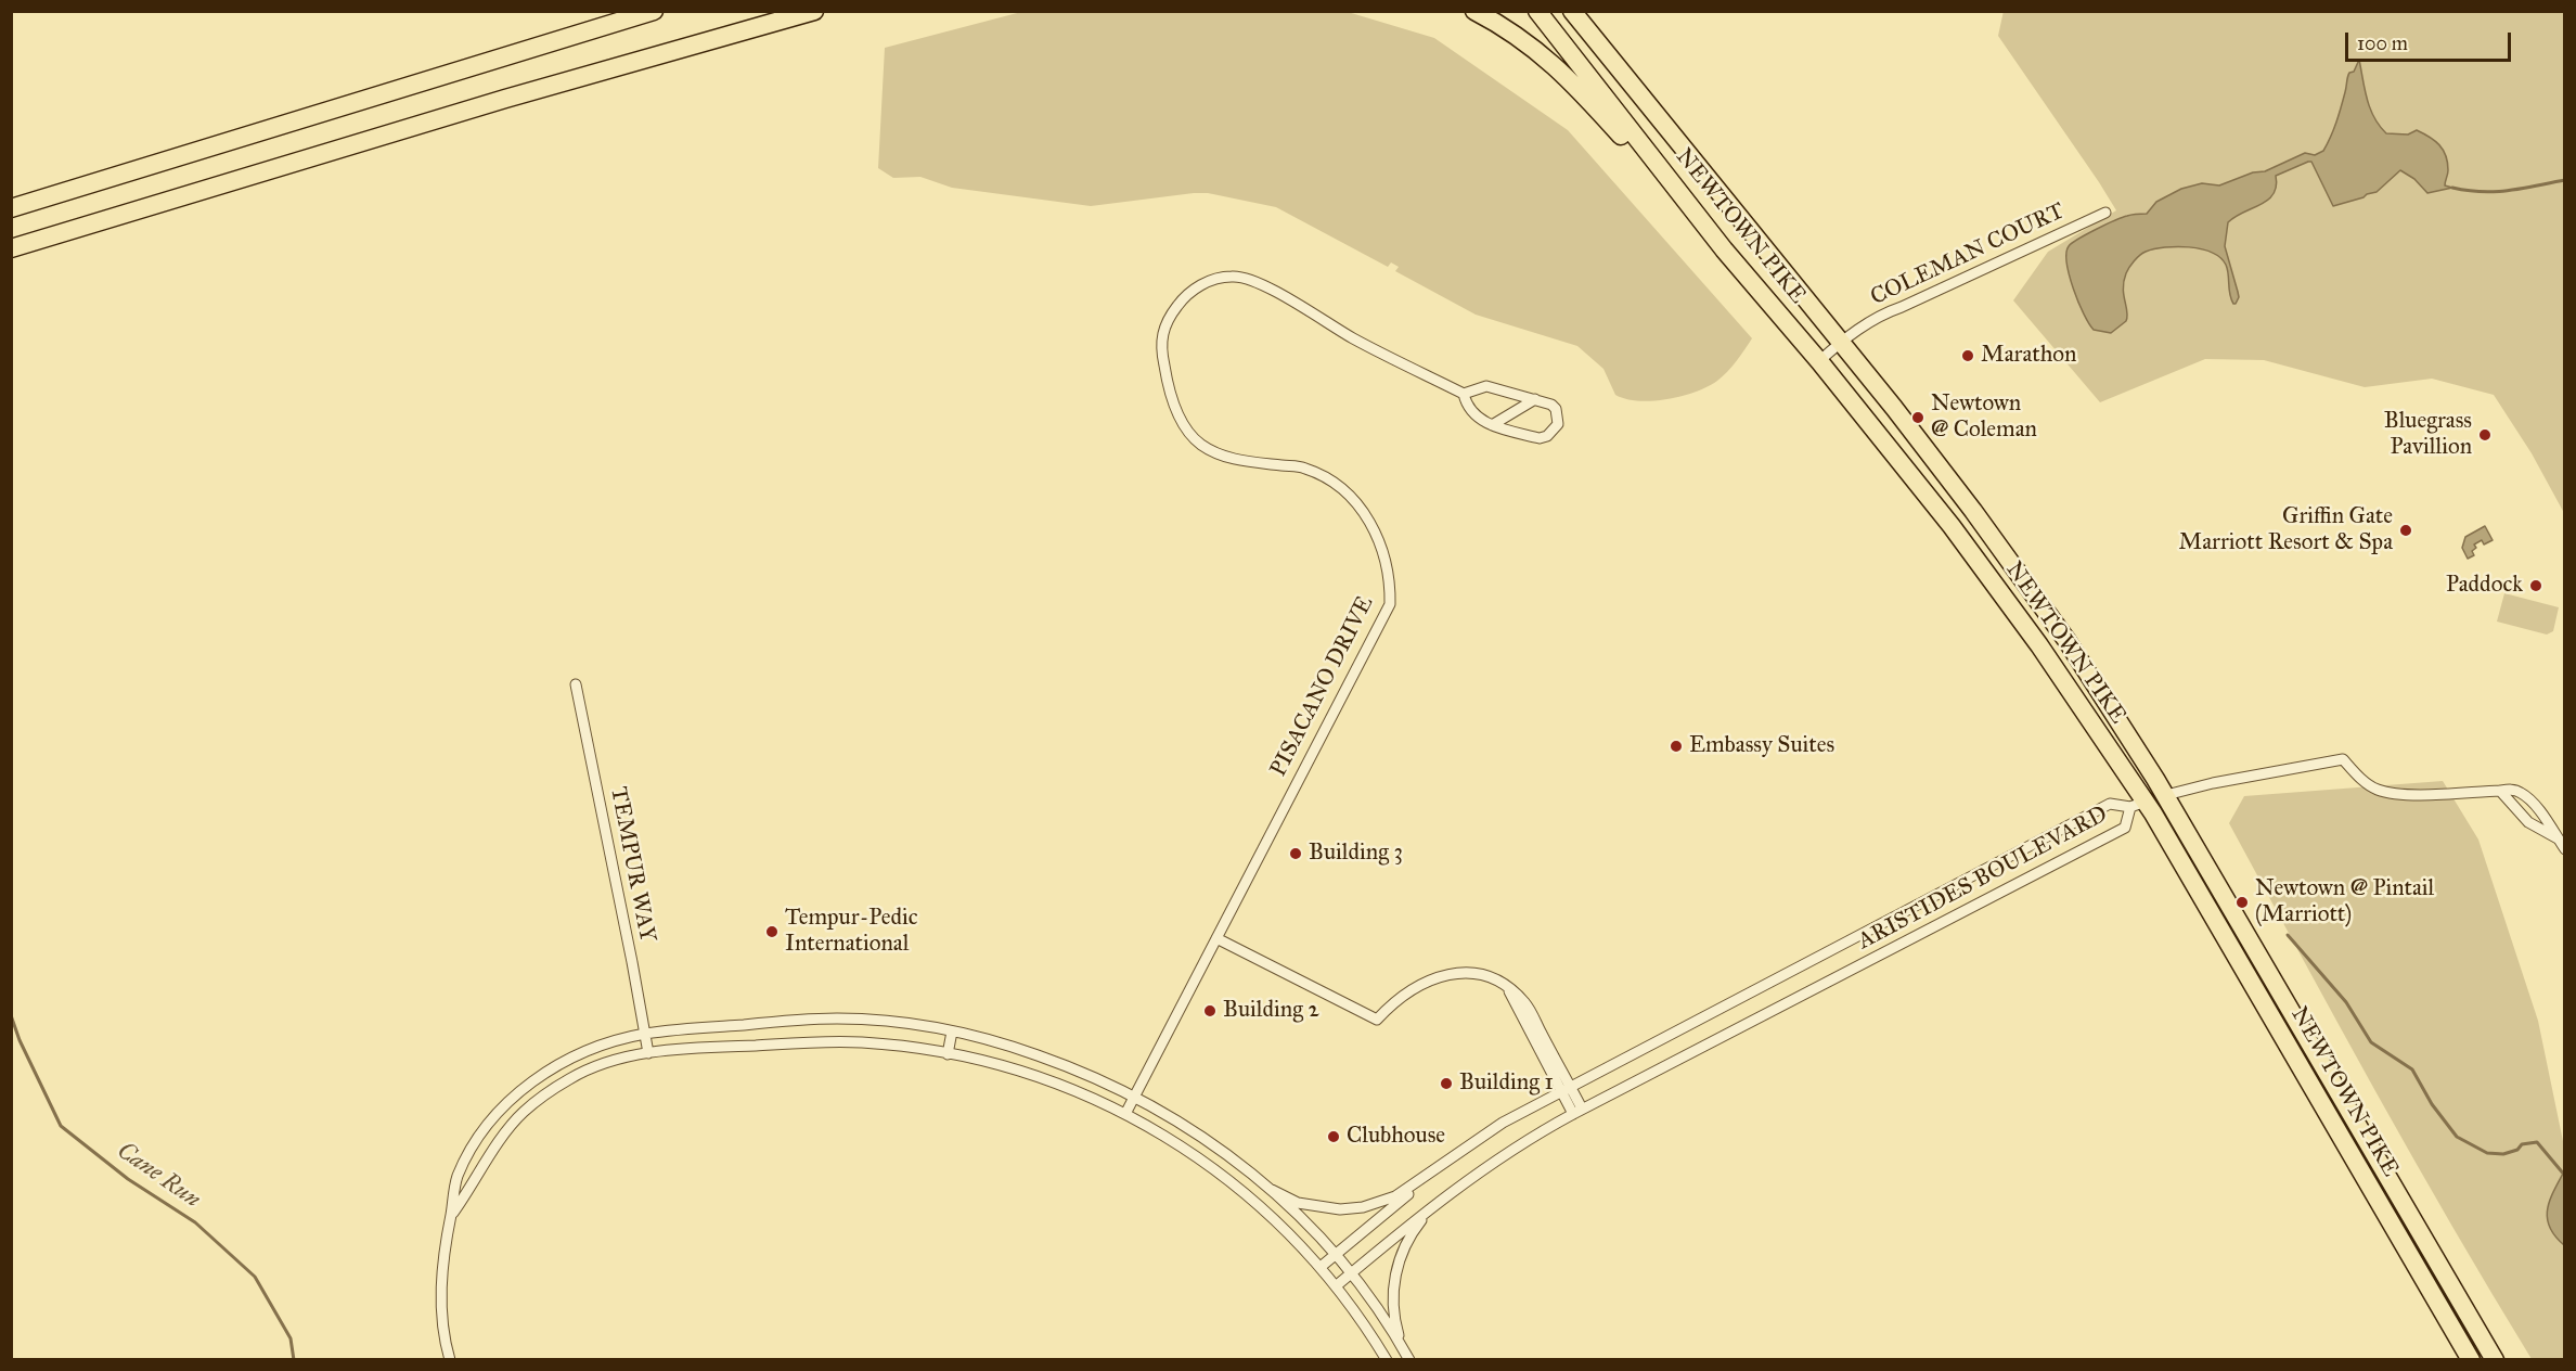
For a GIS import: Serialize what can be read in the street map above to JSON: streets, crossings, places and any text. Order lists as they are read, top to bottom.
{
  "streets": {
    "highway": ["NEWTOWN PIKE"],
    "street": [
      "COLEMAN COURT",
      "PISACANO DRIVE",
      "TEMPUR WAY",
      "ARISTIDES BOULEVARD"
    ]
  },
  "crossings": [
    ["NEWTOWN PIKE", "COLEMAN COURT"],
    ["NEWTOWN PIKE", "ARISTIDES BOULEVARD"]
  ],
  "water": ["Cane Run"],
  "places": [
    "Marathon",
    "Newtown @ Coleman",
    "Bluegrass Pavillion",
    "Griffin Gate Marriott Resort & Spa",
    "Paddock",
    "Embassy Suites",
    "Building 3",
    "Newtown @ Pintail (Marriott)",
    "Tempur-Pedic International",
    "Building 2",
    "Building 1",
    "Clubhouse"
  ],
  "scale_bar": "100 m"
}
